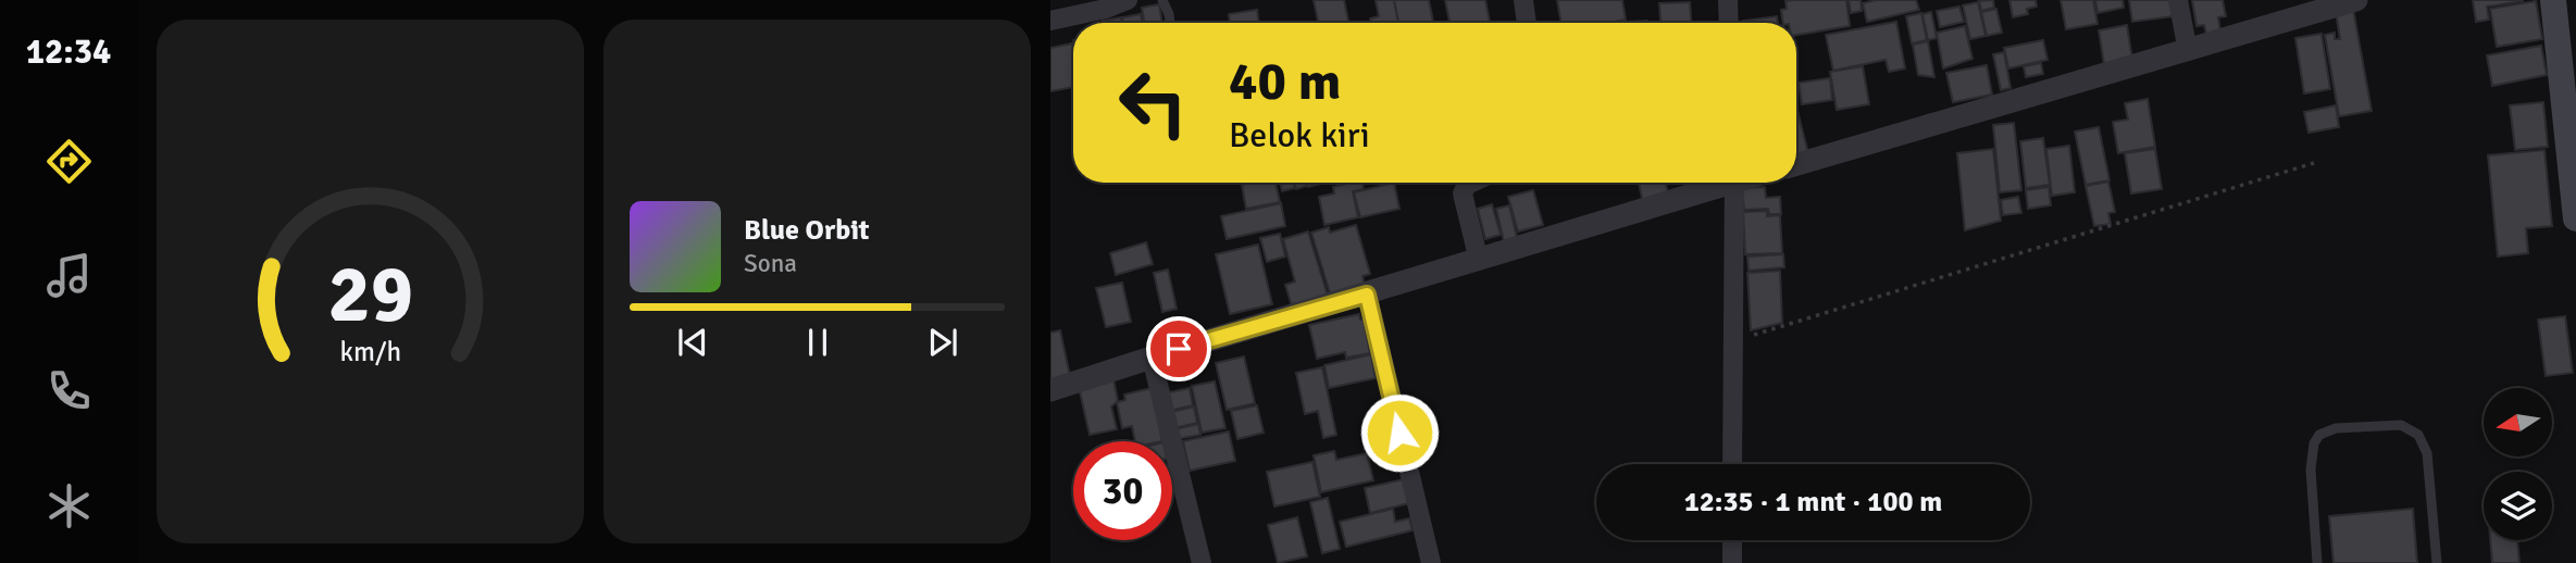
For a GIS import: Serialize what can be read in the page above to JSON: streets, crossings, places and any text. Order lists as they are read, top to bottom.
{
  "north": "left",
  "page": {
    "tabs": "12:34",
    "turn": ["40 m", "Belok kiri"],
    "song": ["Blue Orbit", "Sona"],
    "limit": "30",
    "trip": "12:35 · 1 mnt · 100 m",
    "gauge": ["29", "km/h"]
  }
}
